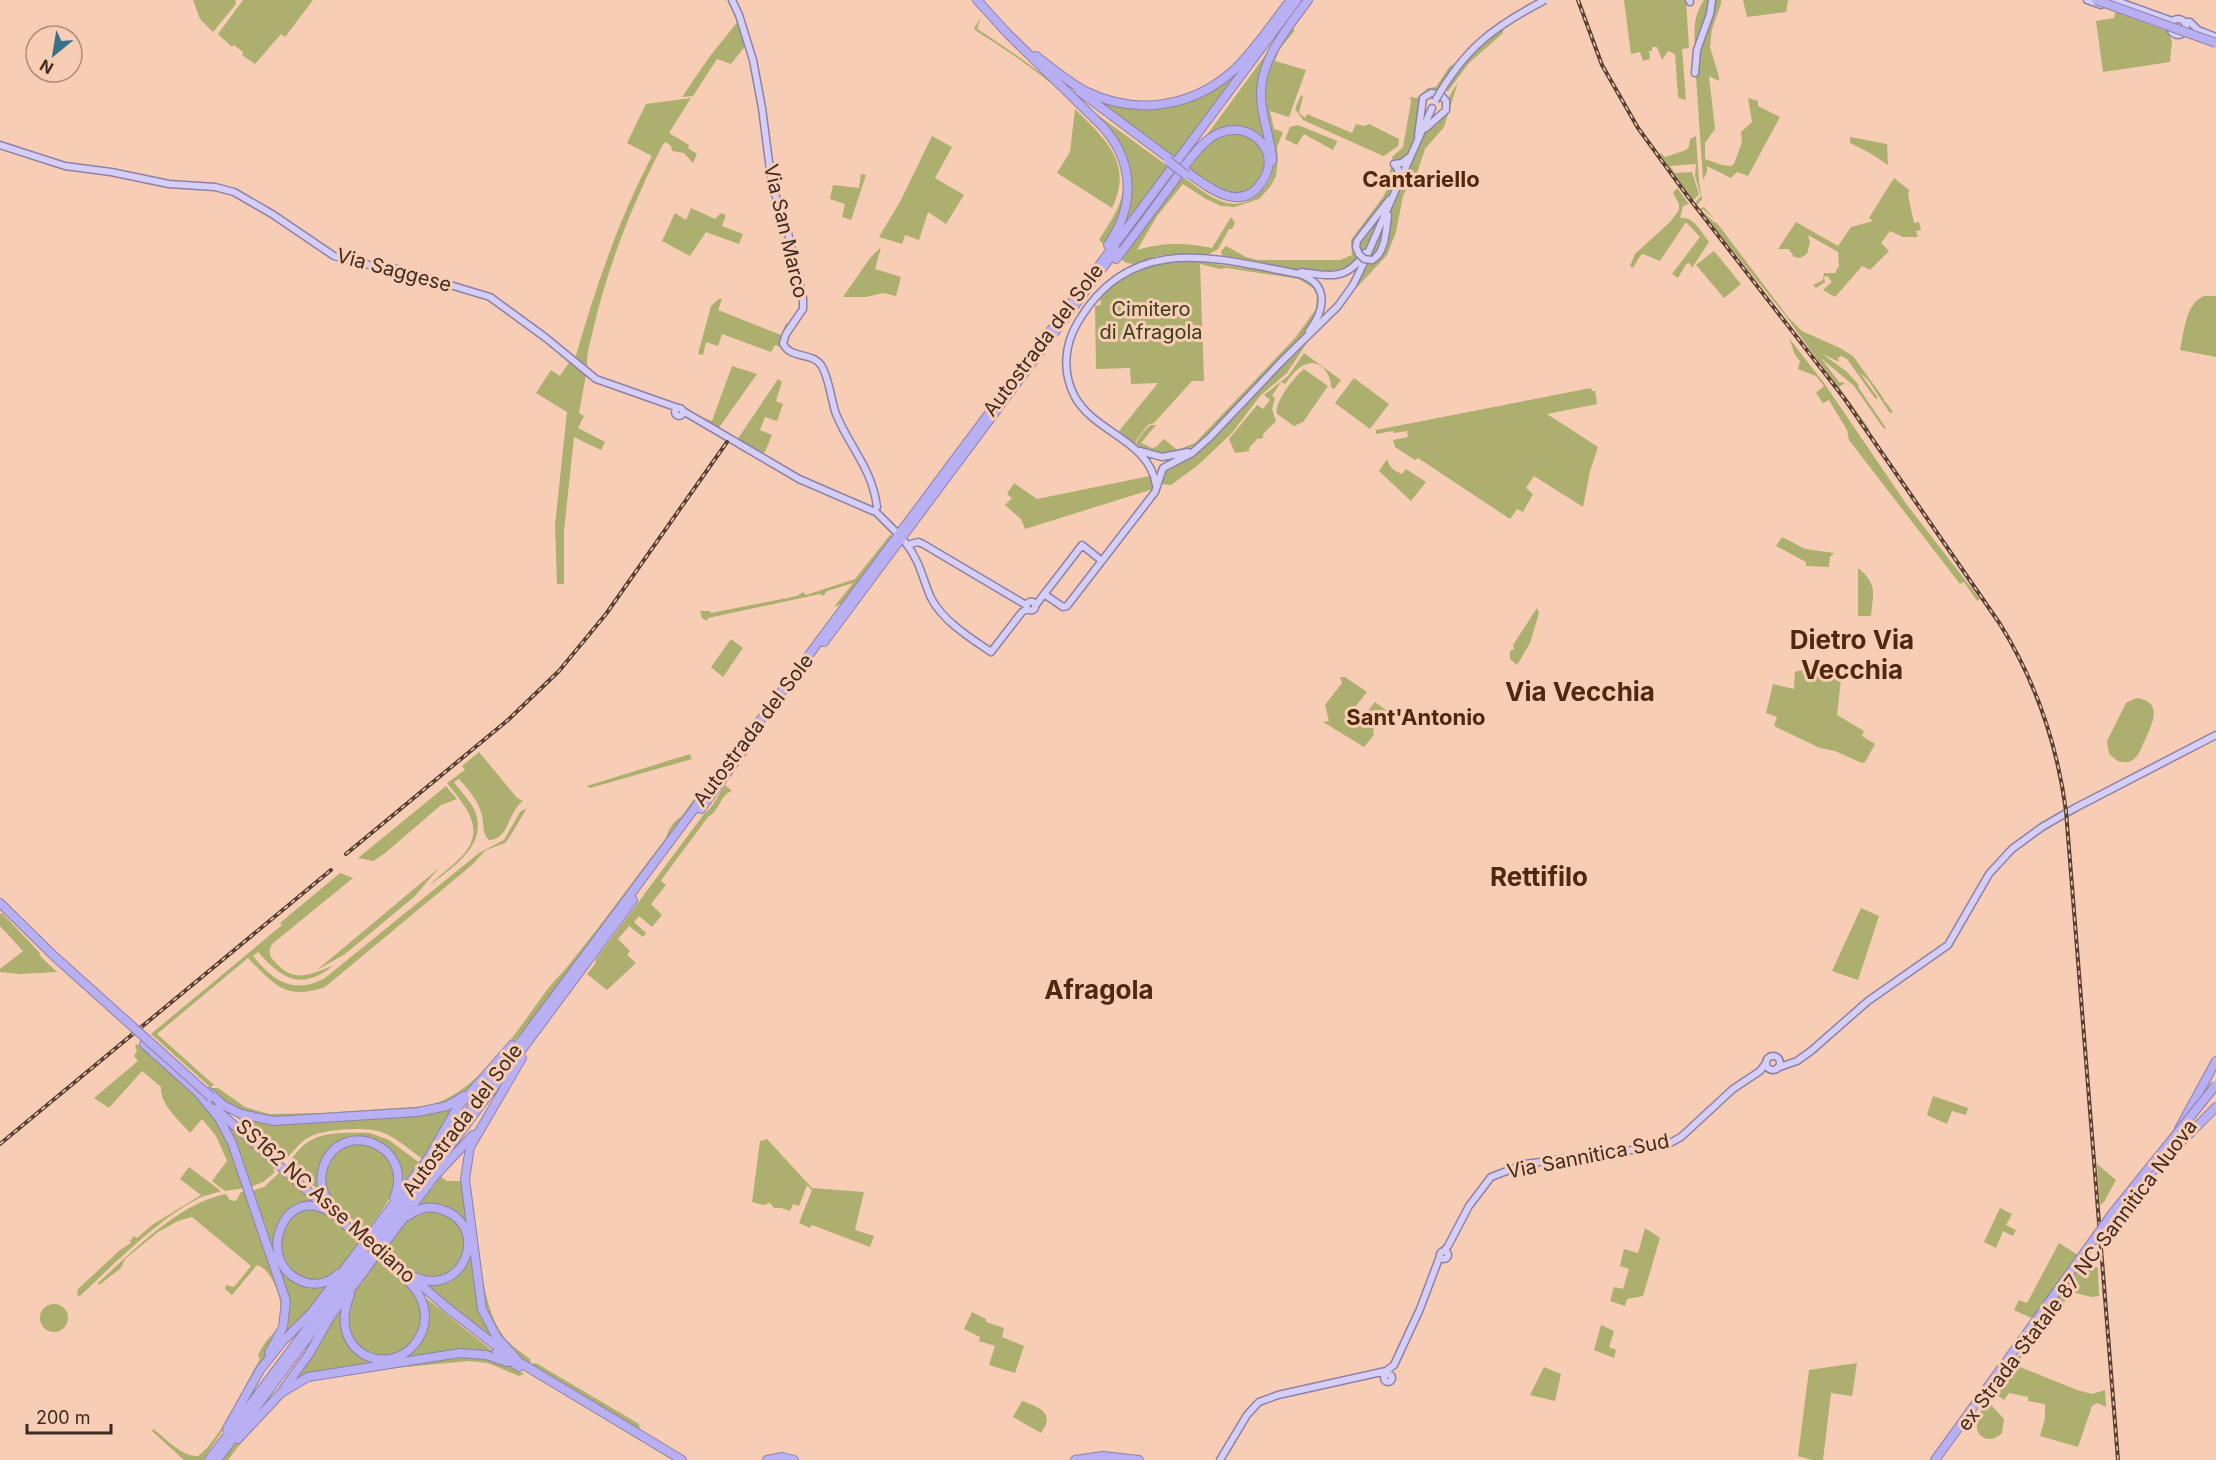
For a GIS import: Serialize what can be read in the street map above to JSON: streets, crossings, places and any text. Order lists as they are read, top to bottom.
{
  "streets": {
    "highway": ["Autostrada del Sole", "SS162 NC Asse Mediano", "ex Strada Statale 87 NC Sannitica Nuova"],
    "main road": ["Via San Marco", "Via Saggese", "Via Sannitica Sud"]
  },
  "crossings": [
    ["Via San Marco", "Via Saggese"]
  ],
  "districts": [
    "Cantariello",
    "Dietro Via Vecchia",
    "Via Vecchia",
    "Sant'Antonio",
    "Rettifilo",
    "Afragola"
  ],
  "parks": ["Cimitero di Afragola"],
  "scale_bar": "200 m",
  "north": "bottom left"
}
